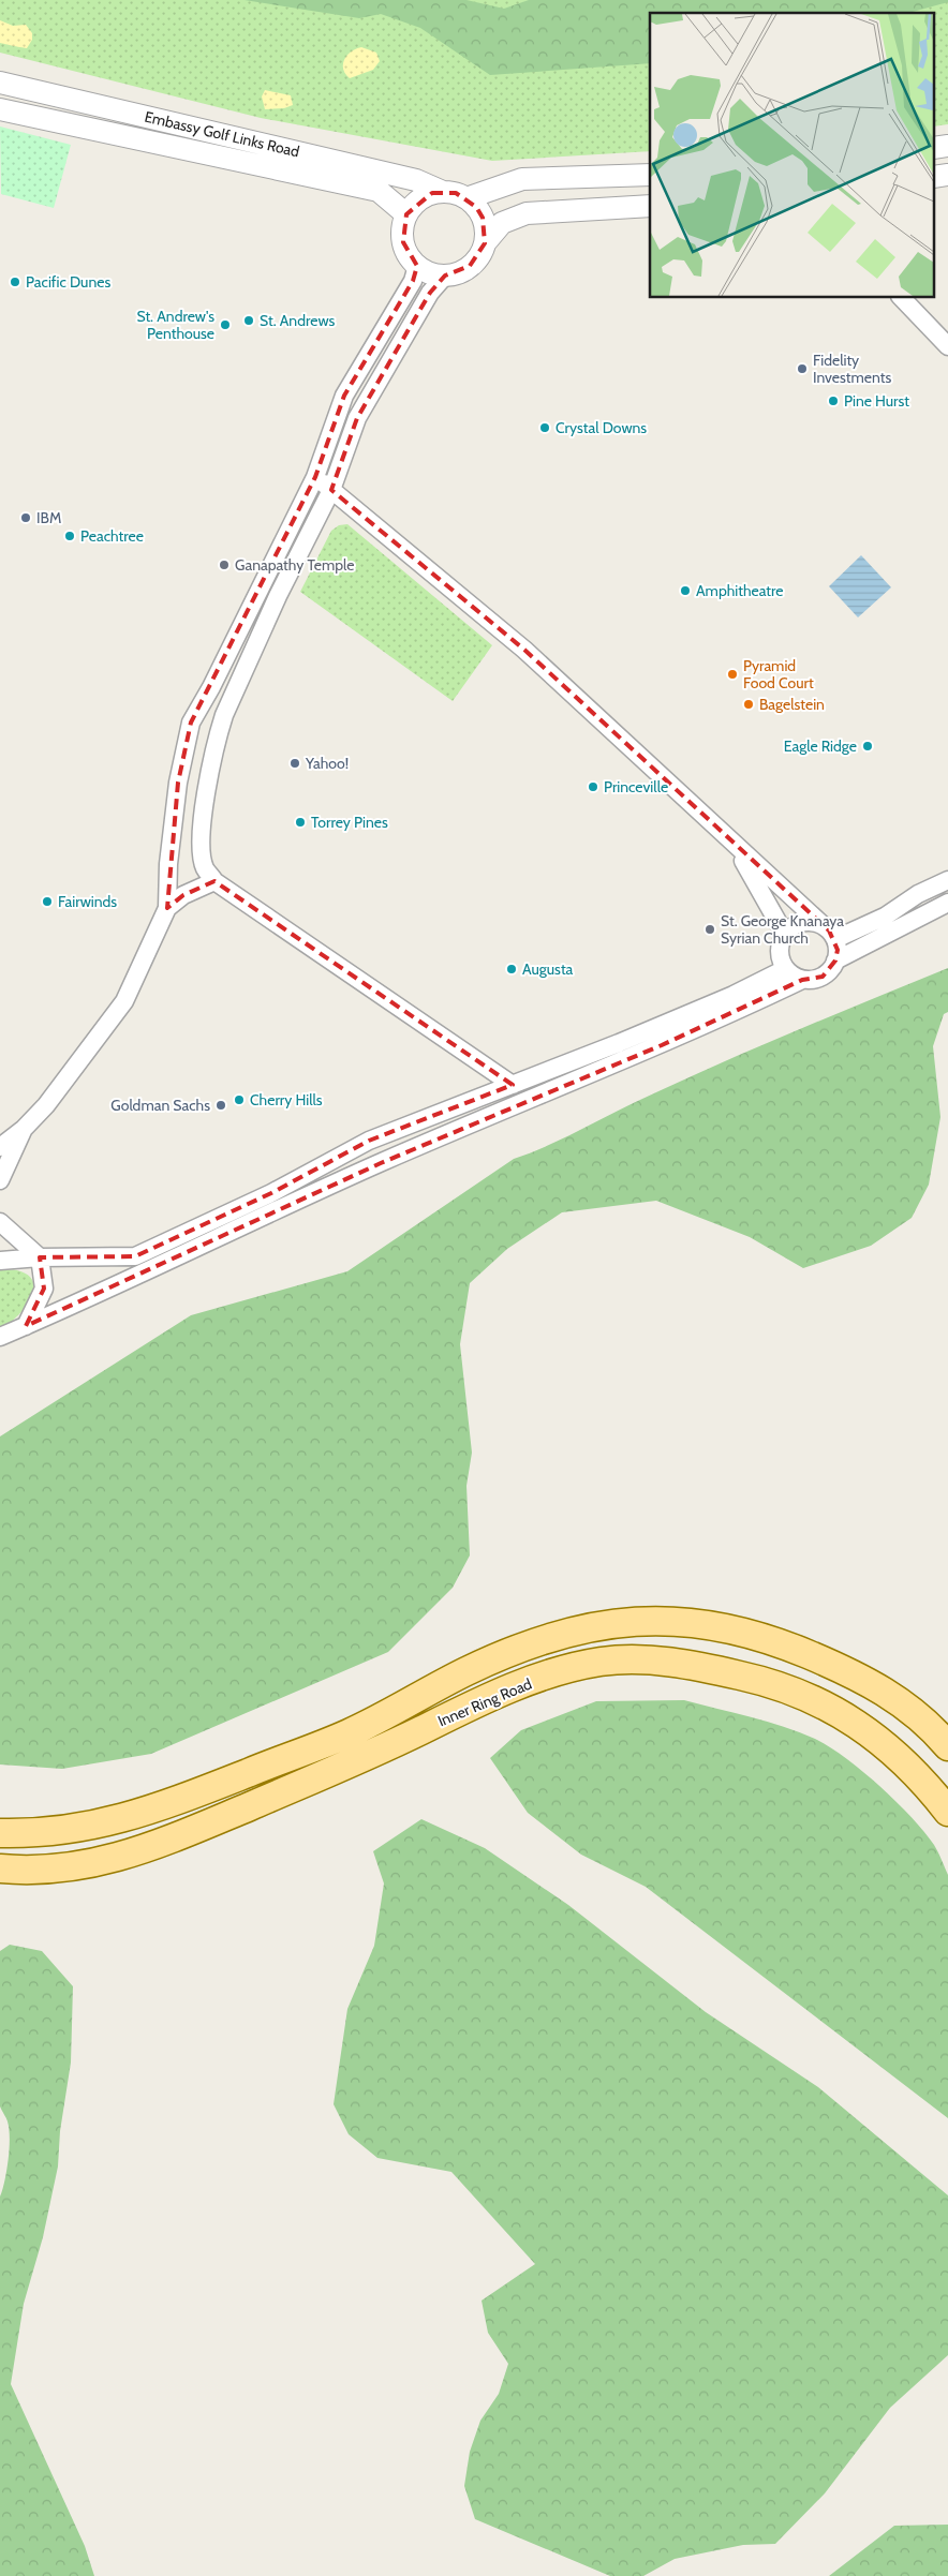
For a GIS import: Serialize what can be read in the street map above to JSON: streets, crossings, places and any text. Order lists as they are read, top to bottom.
{
  "streets": {
    "main road": ["Inner Ring Road"],
    "street": ["Embassy Golf Links Road"]
  },
  "places": [
    "Pacific Dunes",
    "St. Andrews",
    "St. Andrew's Penthouse",
    "Fidelity Investments",
    "Pine Hurst",
    "Crystal Downs",
    "IBM",
    "Peachtree",
    "Ganapathy Temple",
    "Amphitheatre",
    "Pyramid Food Court",
    "Bagelstein",
    "Eagle Ridge",
    "Yahoo!",
    "Princeville",
    "Torrey Pines",
    "Fairwinds",
    "St. George Knanaya Syrian Church",
    "Augusta",
    "Cherry Hills",
    "Goldman Sachs"
  ]
}
